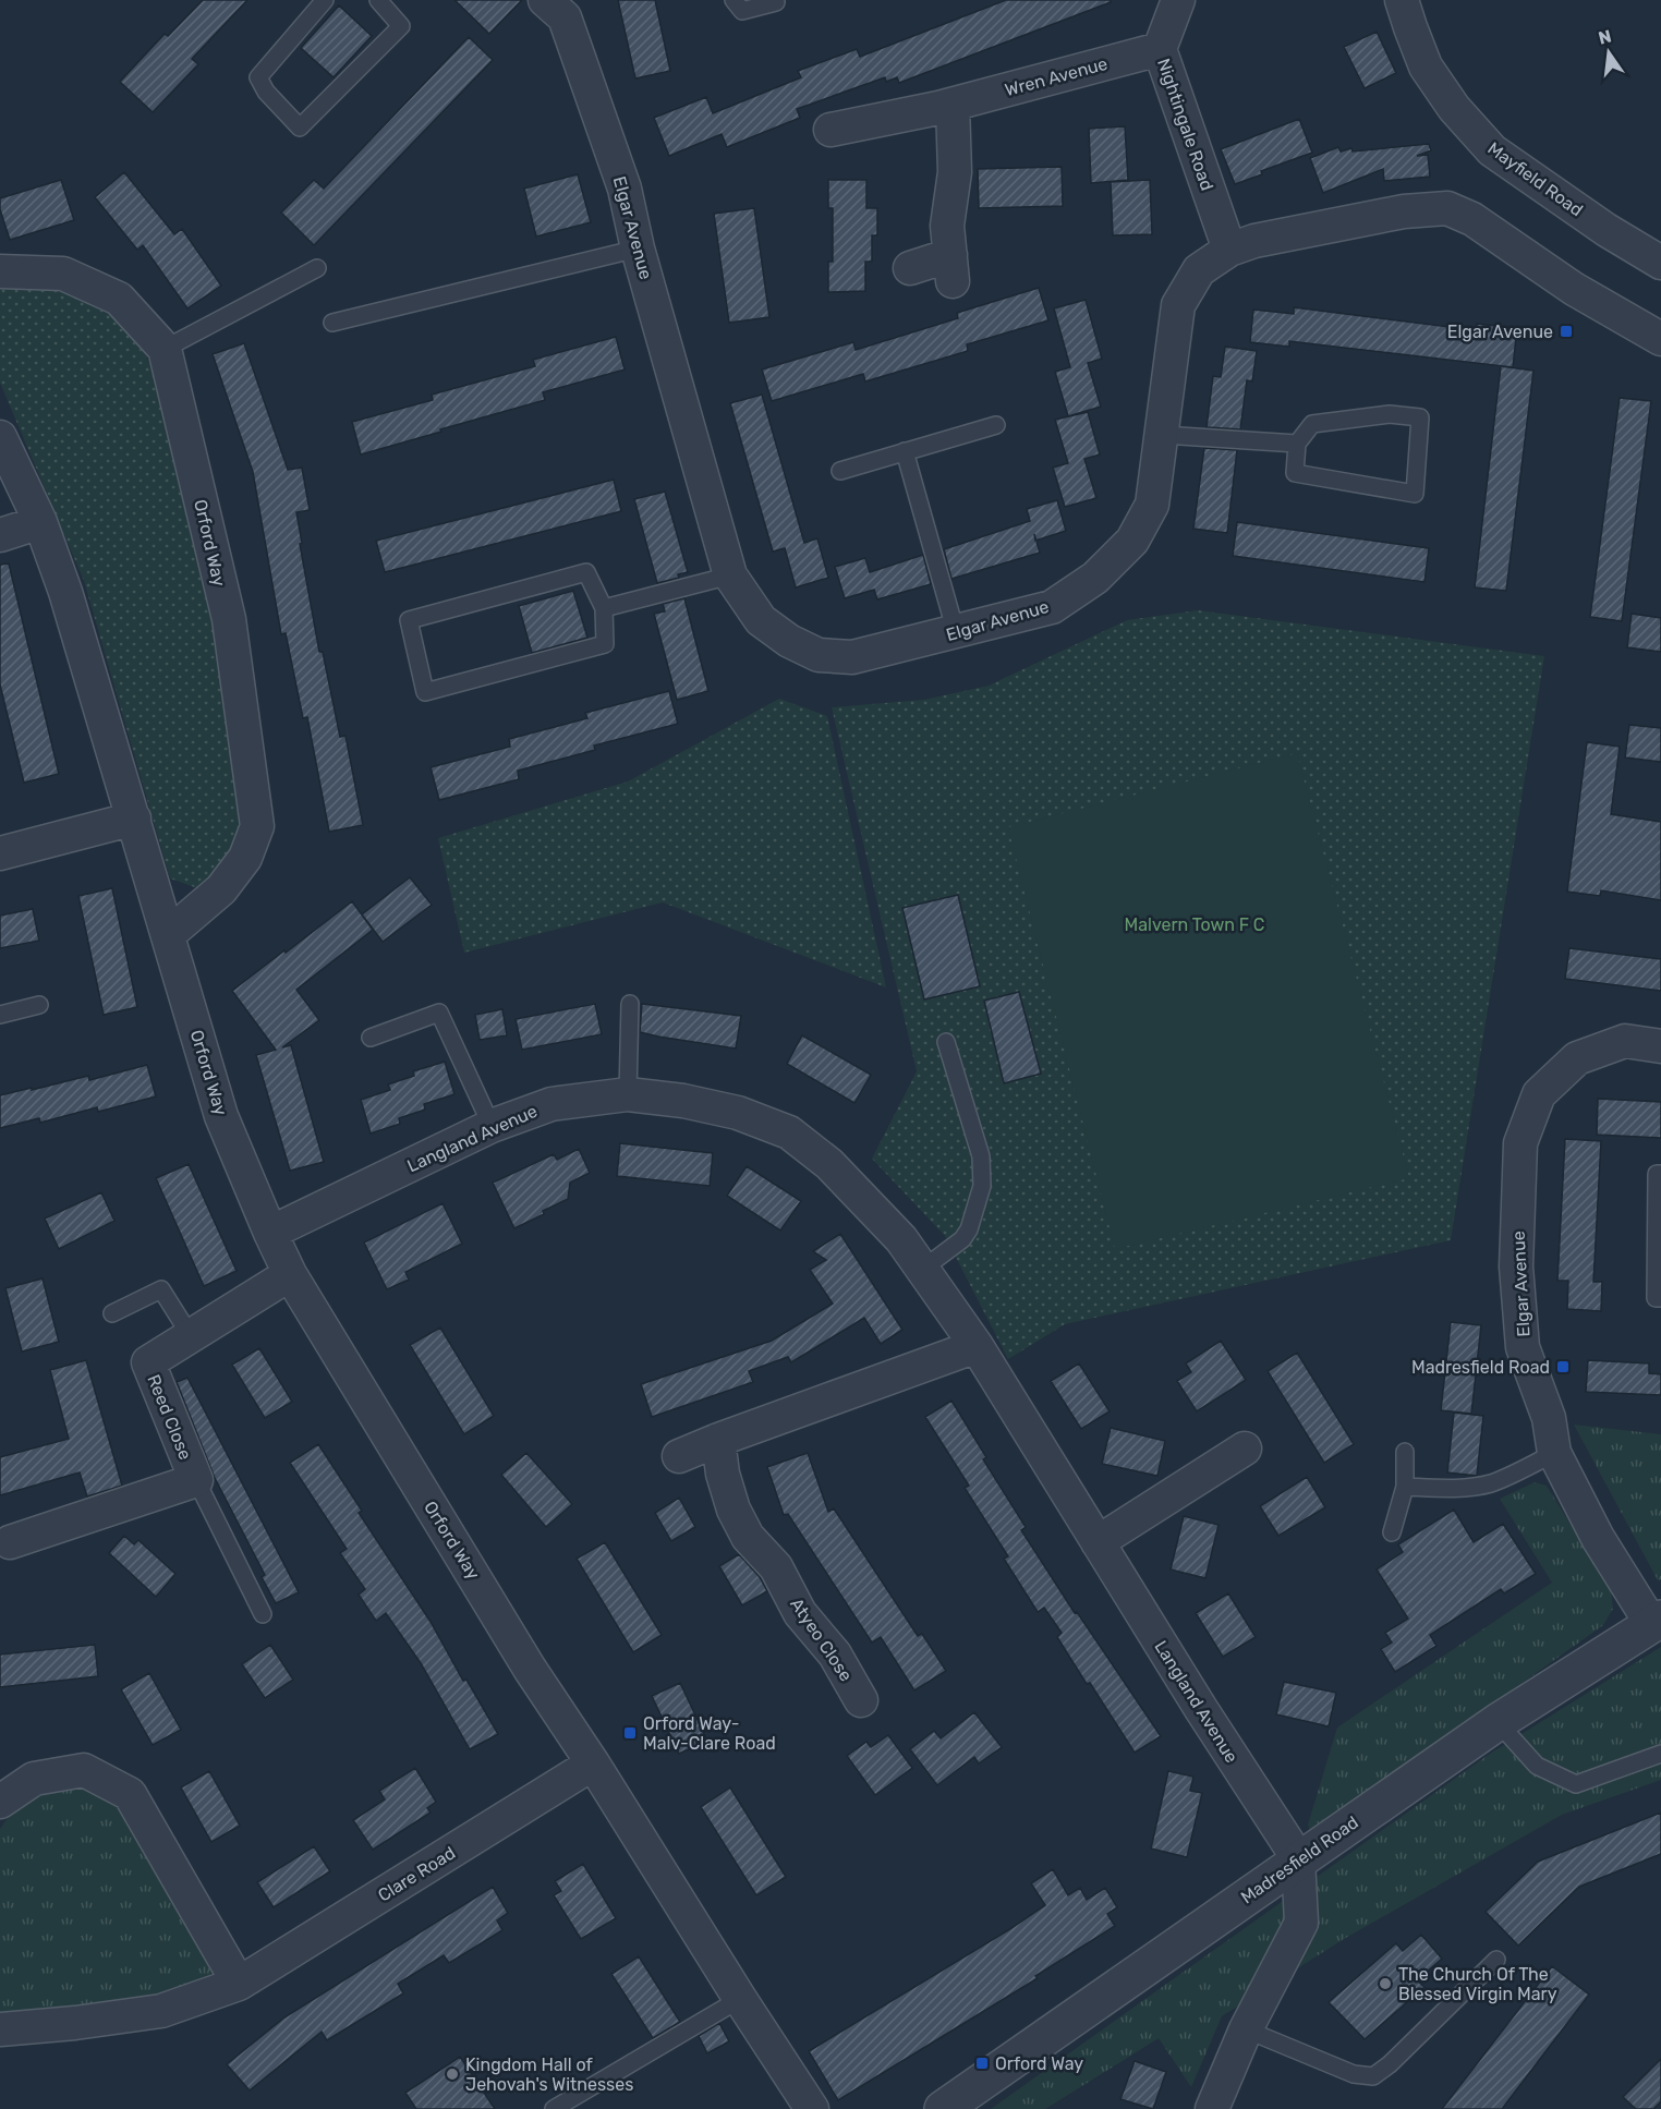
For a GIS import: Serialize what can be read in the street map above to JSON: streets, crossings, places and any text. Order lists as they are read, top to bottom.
{
  "streets": {
    "street": [
      "Wren Avenue",
      "Nightingale Road",
      "Mayfield Road",
      "Elgar Avenue",
      "Orford Way",
      "Langland Avenue",
      "Reed Close",
      "Atyeo Close",
      "Madresfield Road",
      "Clare Road"
    ]
  },
  "crossings": [
    ["Wren Avenue", "Nightingale Road"],
    ["Nightingale Road", "Elgar Avenue"],
    ["Elgar Avenue", "Madresfield Road"],
    ["Orford Way", "Langland Avenue"],
    ["Orford Way", "Reed Close"],
    ["Orford Way", "Clare Road"],
    ["Langland Avenue", "Madresfield Road"]
  ],
  "parks": ["Malvern Town F C"],
  "places": {
    "transit": [
      "Elgar Avenue",
      "Madresfield Road",
      "Orford Way- Malv-Clare Road",
      "Orford Way"
    ],
    "other": ["The Church Of The Blessed Virgin Mary", "Kingdom Hall of Jehovah's Witnesses"]
  },
  "north": "top"
}
